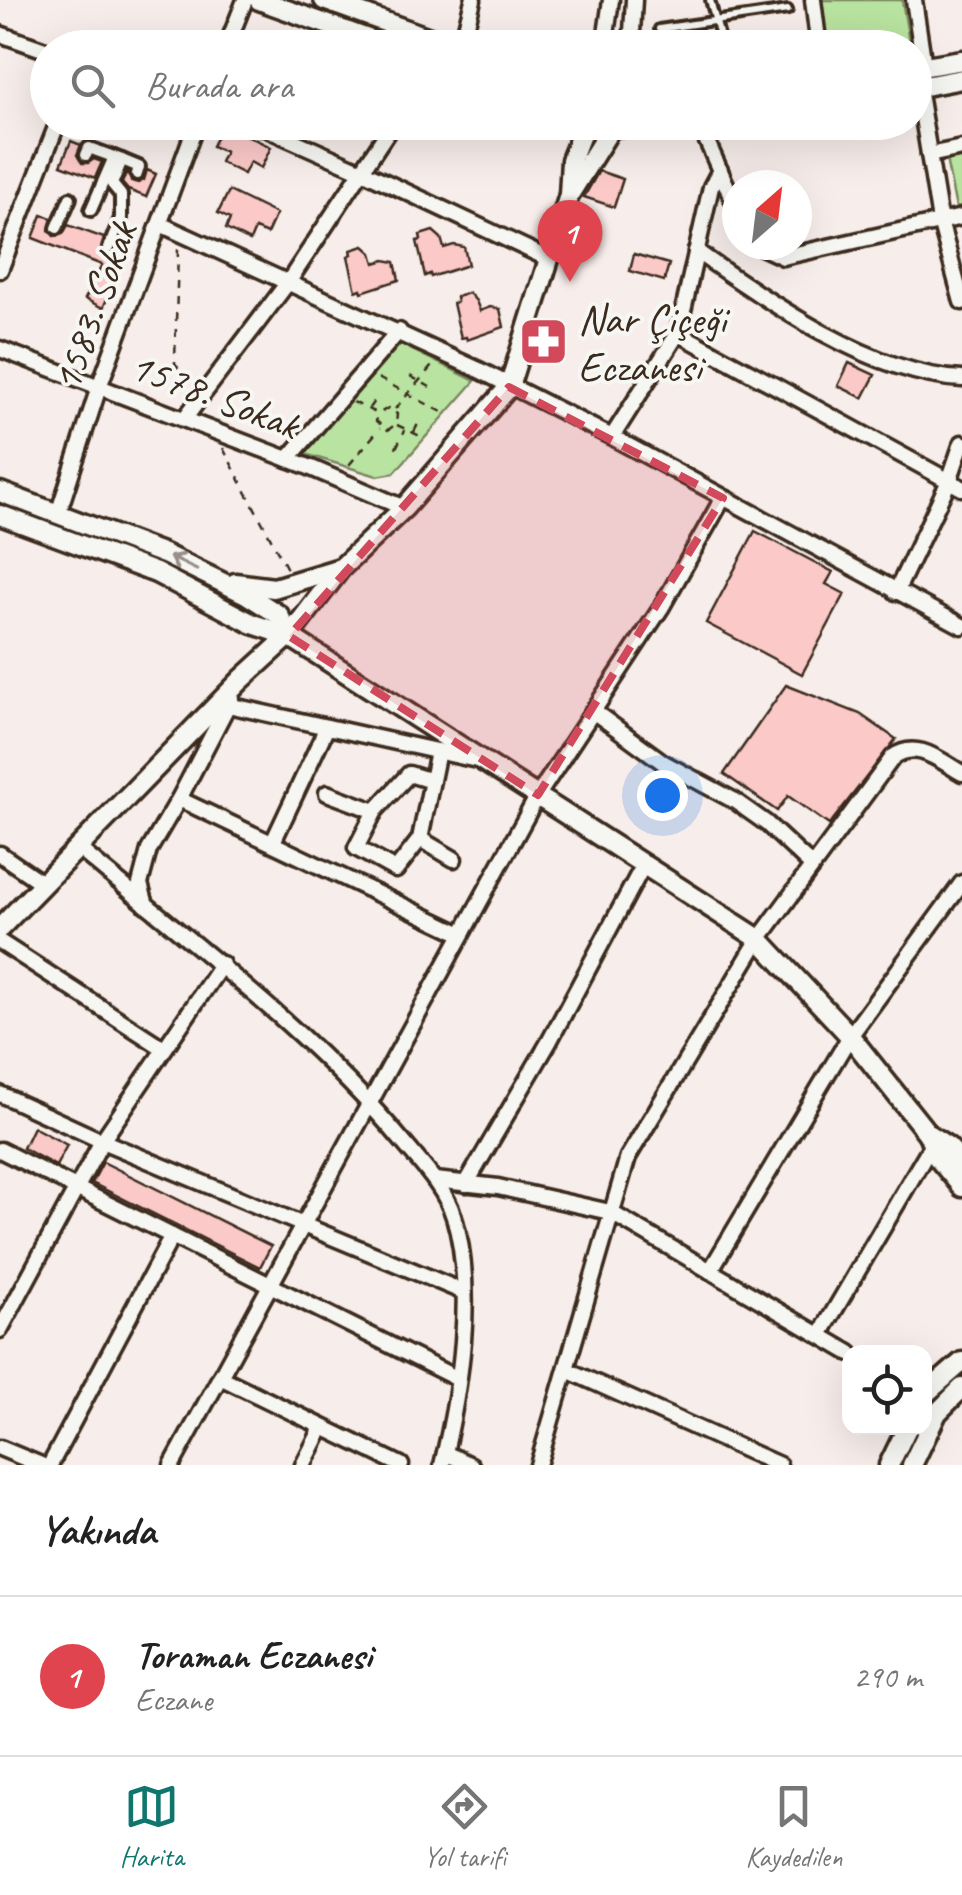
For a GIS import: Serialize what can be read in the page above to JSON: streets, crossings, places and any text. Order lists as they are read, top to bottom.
{
  "streets": {
    "street": ["1583. Sokak", "1578. Sokak"]
  },
  "crossings": [
    ["1583. Sokak", "1578. Sokak"]
  ],
  "places": {
    "pharmacy": ["Nar Çiçeği Eczanesi"]
  },
  "north": "top right",
  "page": {
    "search": "Burada ara",
    "pins": "1",
    "heading": "Yakında",
    "list": [
      {
        "mark": "1",
        "name": "Toraman Eczanesi",
        "note": "Eczane",
        "value": "290 m"
      }
    ],
    "nav": ["Harita", "Yol tarifi", "Kaydedilen"]
  }
}
